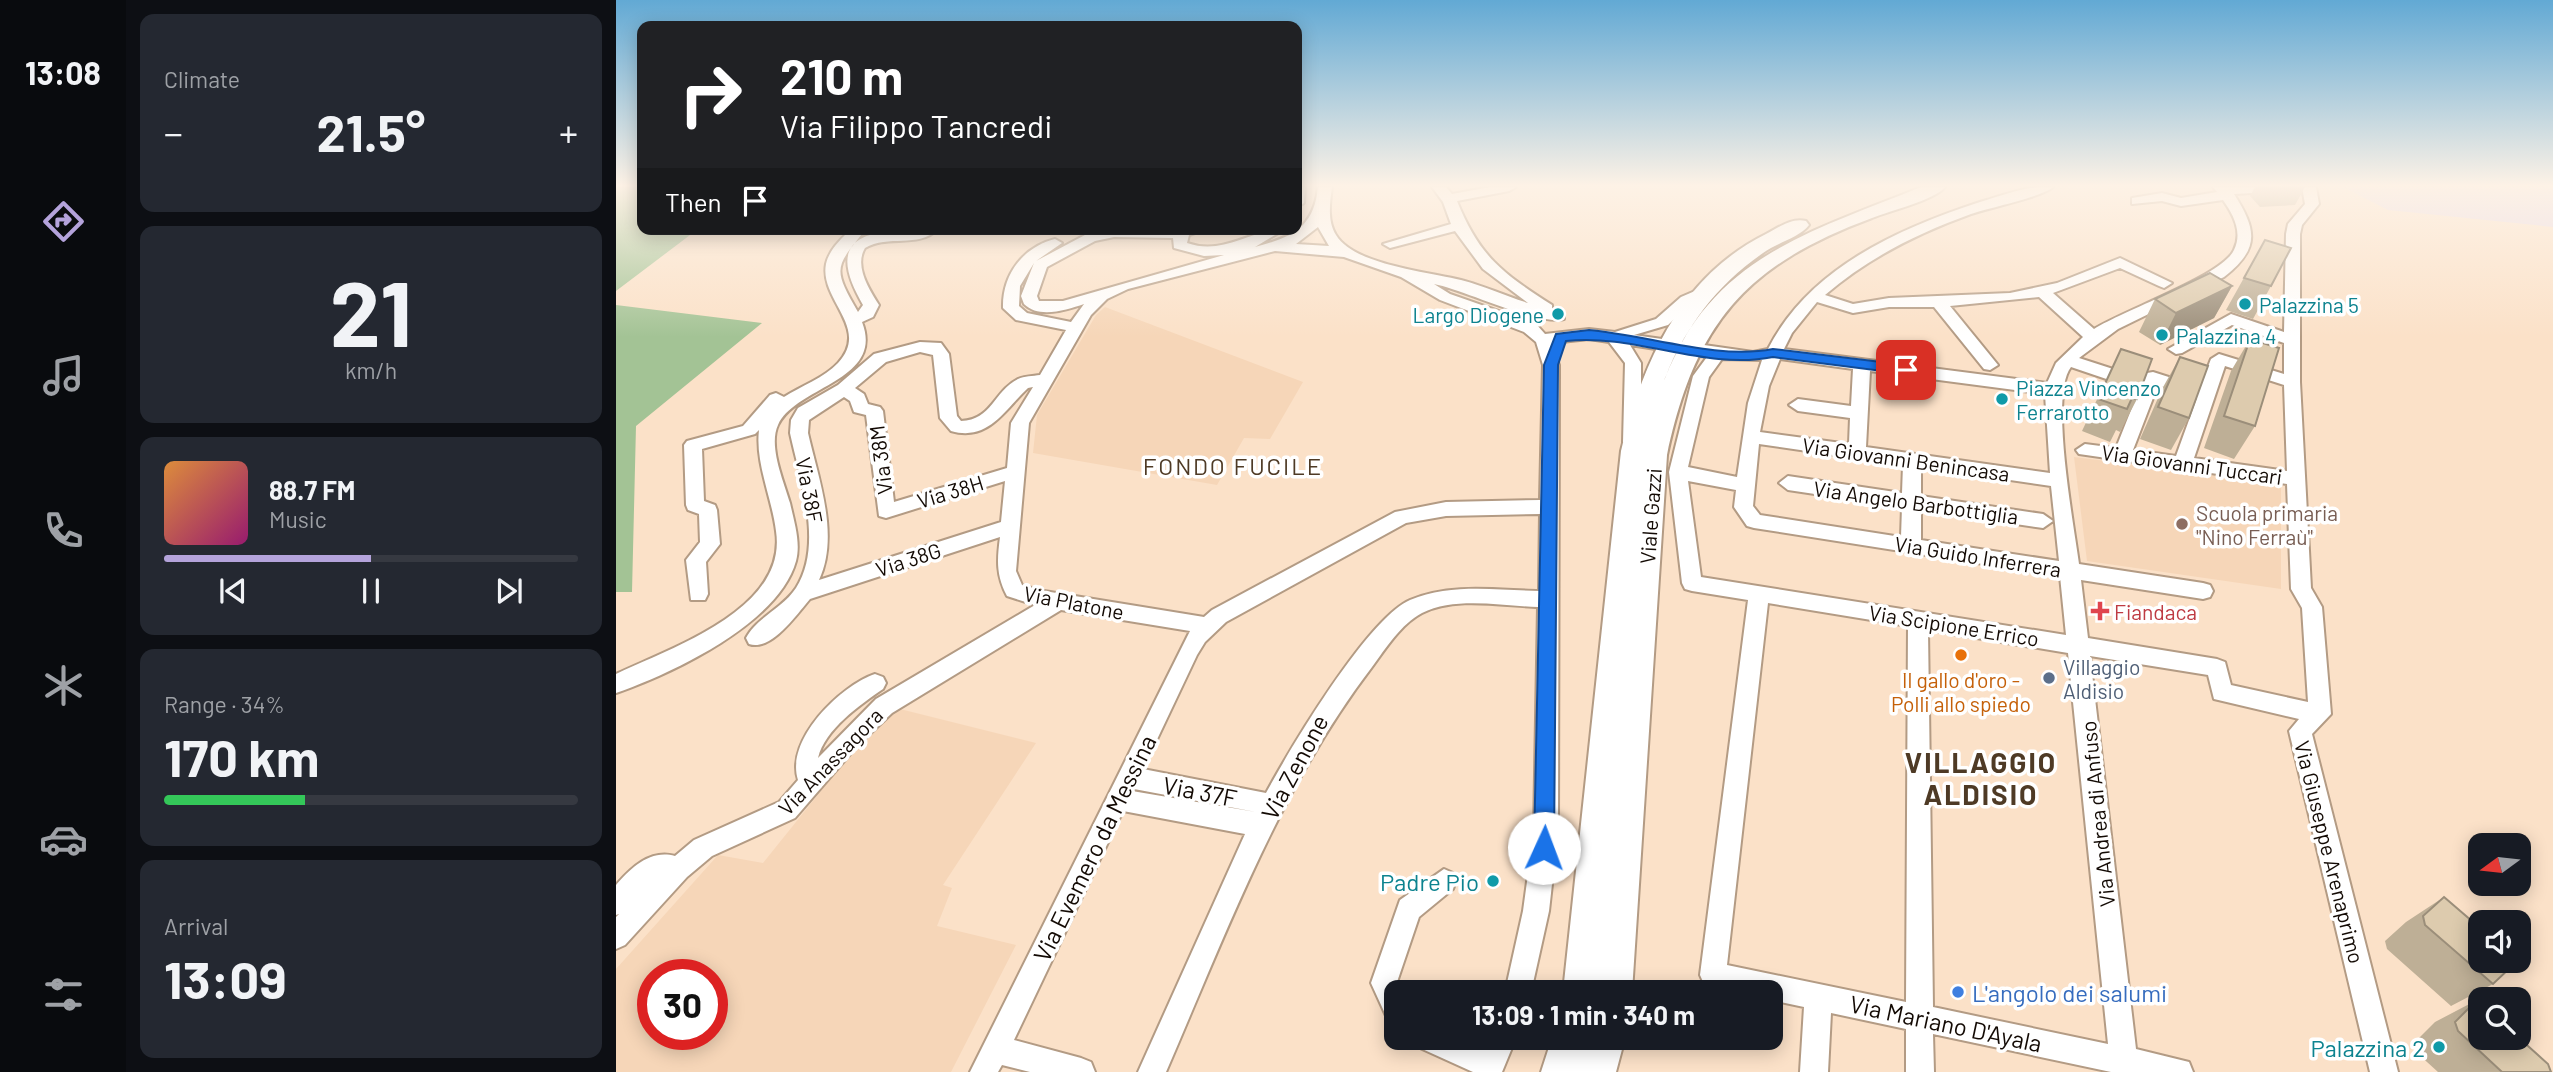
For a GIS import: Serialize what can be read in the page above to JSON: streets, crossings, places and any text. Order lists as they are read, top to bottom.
{
  "streets": {
    "main road": ["Viale Gazzi"],
    "street": [
      "Via Giovanni Benincasa",
      "Via 38M",
      "Via Giovanni Tuccari",
      "Via 38F",
      "Via 38H",
      "Via Angelo Barbottiglia",
      "Via Guido Inferrera",
      "Via 38G",
      "Via Platone",
      "Via Scipione Errico",
      "Via Anassagora",
      "Via Zenone",
      "Via 37F",
      "Via Andrea di Anfuso",
      "Via Evemero da Messina",
      "Via Giuseppe Arenaprimo",
      "Via Mariano D'Ayala"
    ]
  },
  "crossings": [
    ["Via Giovanni Benincasa", "Via Andrea di Anfuso"],
    ["Via 38M", "Via 38F"],
    ["Via 38M", "Via 38H"],
    ["Via Giovanni Tuccari", "Via Giuseppe Arenaprimo"],
    ["Via 38F", "Via 38G"],
    ["Via 38F", "Via Platone"],
    ["Via 38H", "Via Platone"],
    ["Via Guido Inferrera", "Via Andrea di Anfuso"],
    ["Via 38G", "Via Platone"],
    ["Via Platone", "Via Anassagora"],
    ["Via Platone", "Via Evemero da Messina"],
    ["Via Scipione Errico", "Via Andrea di Anfuso"],
    ["Via Scipione Errico", "Via Giuseppe Arenaprimo"],
    ["Via Scipione Errico", "Via Mariano D'Ayala"],
    ["Via Zenone", "Via 37F"],
    ["Via 37F", "Via Evemero da Messina"],
    ["Via Andrea di Anfuso", "Via Mariano D'Ayala"]
  ],
  "districts": ["FONDO FUCILE", "VILLAGGIO ALDISIO"],
  "places": {
    "other": [
      "Palazzina 5",
      "Largo Diogene",
      "Palazzina 4",
      "Piazza Vincenzo Ferrarotto",
      "Scuola primaria \"Nino Ferraù\"",
      "Il gallo d'oro - Polli allo spiedo",
      "Villaggio Aldisio",
      "Padre Pio",
      "L'angolo dei salumi",
      "Palazzina 2"
    ],
    "health": ["Fiandaca"]
  },
  "north": "left",
  "page": {
    "tabs": "13:08",
    "tile": [
      "Climate",
      ["21", "km/h"],
      ["Range · 34%", "170 km"],
      ["Arrival", "13:09"]
    ],
    "turn": ["210 m", "Via Filippo Tancredi"],
    "heat": ["−", "21.5°", "+"],
    "then": "Then",
    "song": ["88.7 FM", "Music"],
    "limit": "30",
    "trip": "13:09 · 1 min · 340 m"
  }
}
